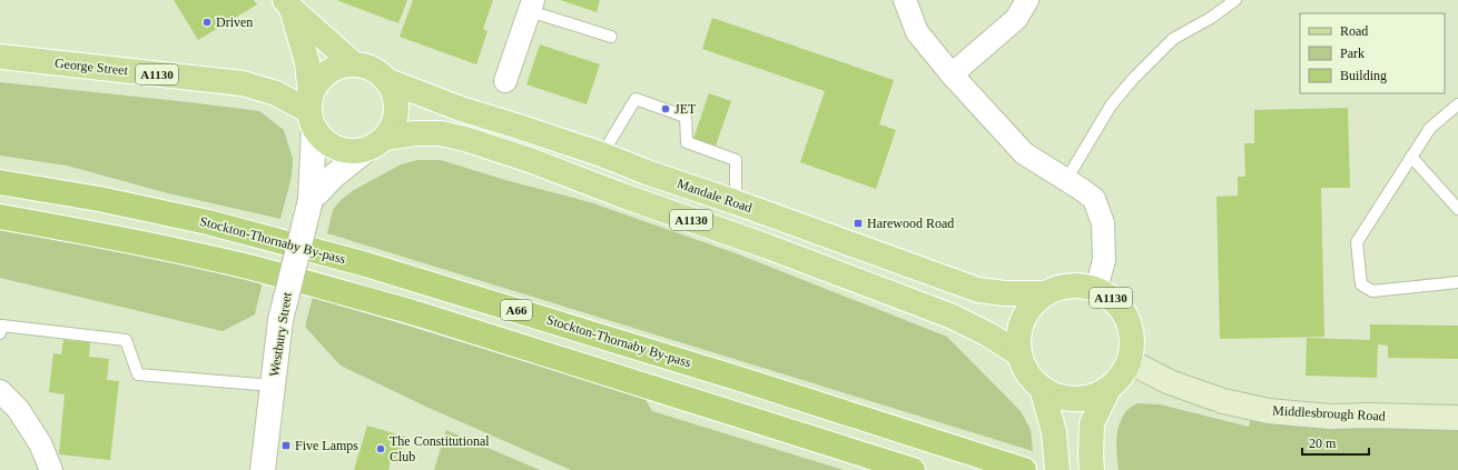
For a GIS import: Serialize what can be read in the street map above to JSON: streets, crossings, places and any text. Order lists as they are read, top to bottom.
{
  "streets": {
    "highway": ["Stockton-Thornaby By-pass", "A66"],
    "main road": [
      "George Street",
      "A1130",
      "Mandale Road",
      "Middlesbrough Road"
    ],
    "street": ["Westbury Street"]
  },
  "crossings": [
    ["George Street", "A1130"],
    ["George Street", "Mandale Road"],
    ["George Street", "Westbury Street"],
    ["A1130", "Mandale Road"],
    ["A1130", "Westbury Street"],
    ["A1130", "Middlesbrough Road"],
    ["Mandale Road", "Westbury Street"],
    ["Mandale Road", "Middlesbrough Road"]
  ],
  "places": {
    "other": ["Driven", "JET", "The Constitutional Club"],
    "transit": ["Harewood Road", "Five Lamps"]
  },
  "legend": ["Road", "Park", "Building"],
  "scale_bar": "20 m"
}
